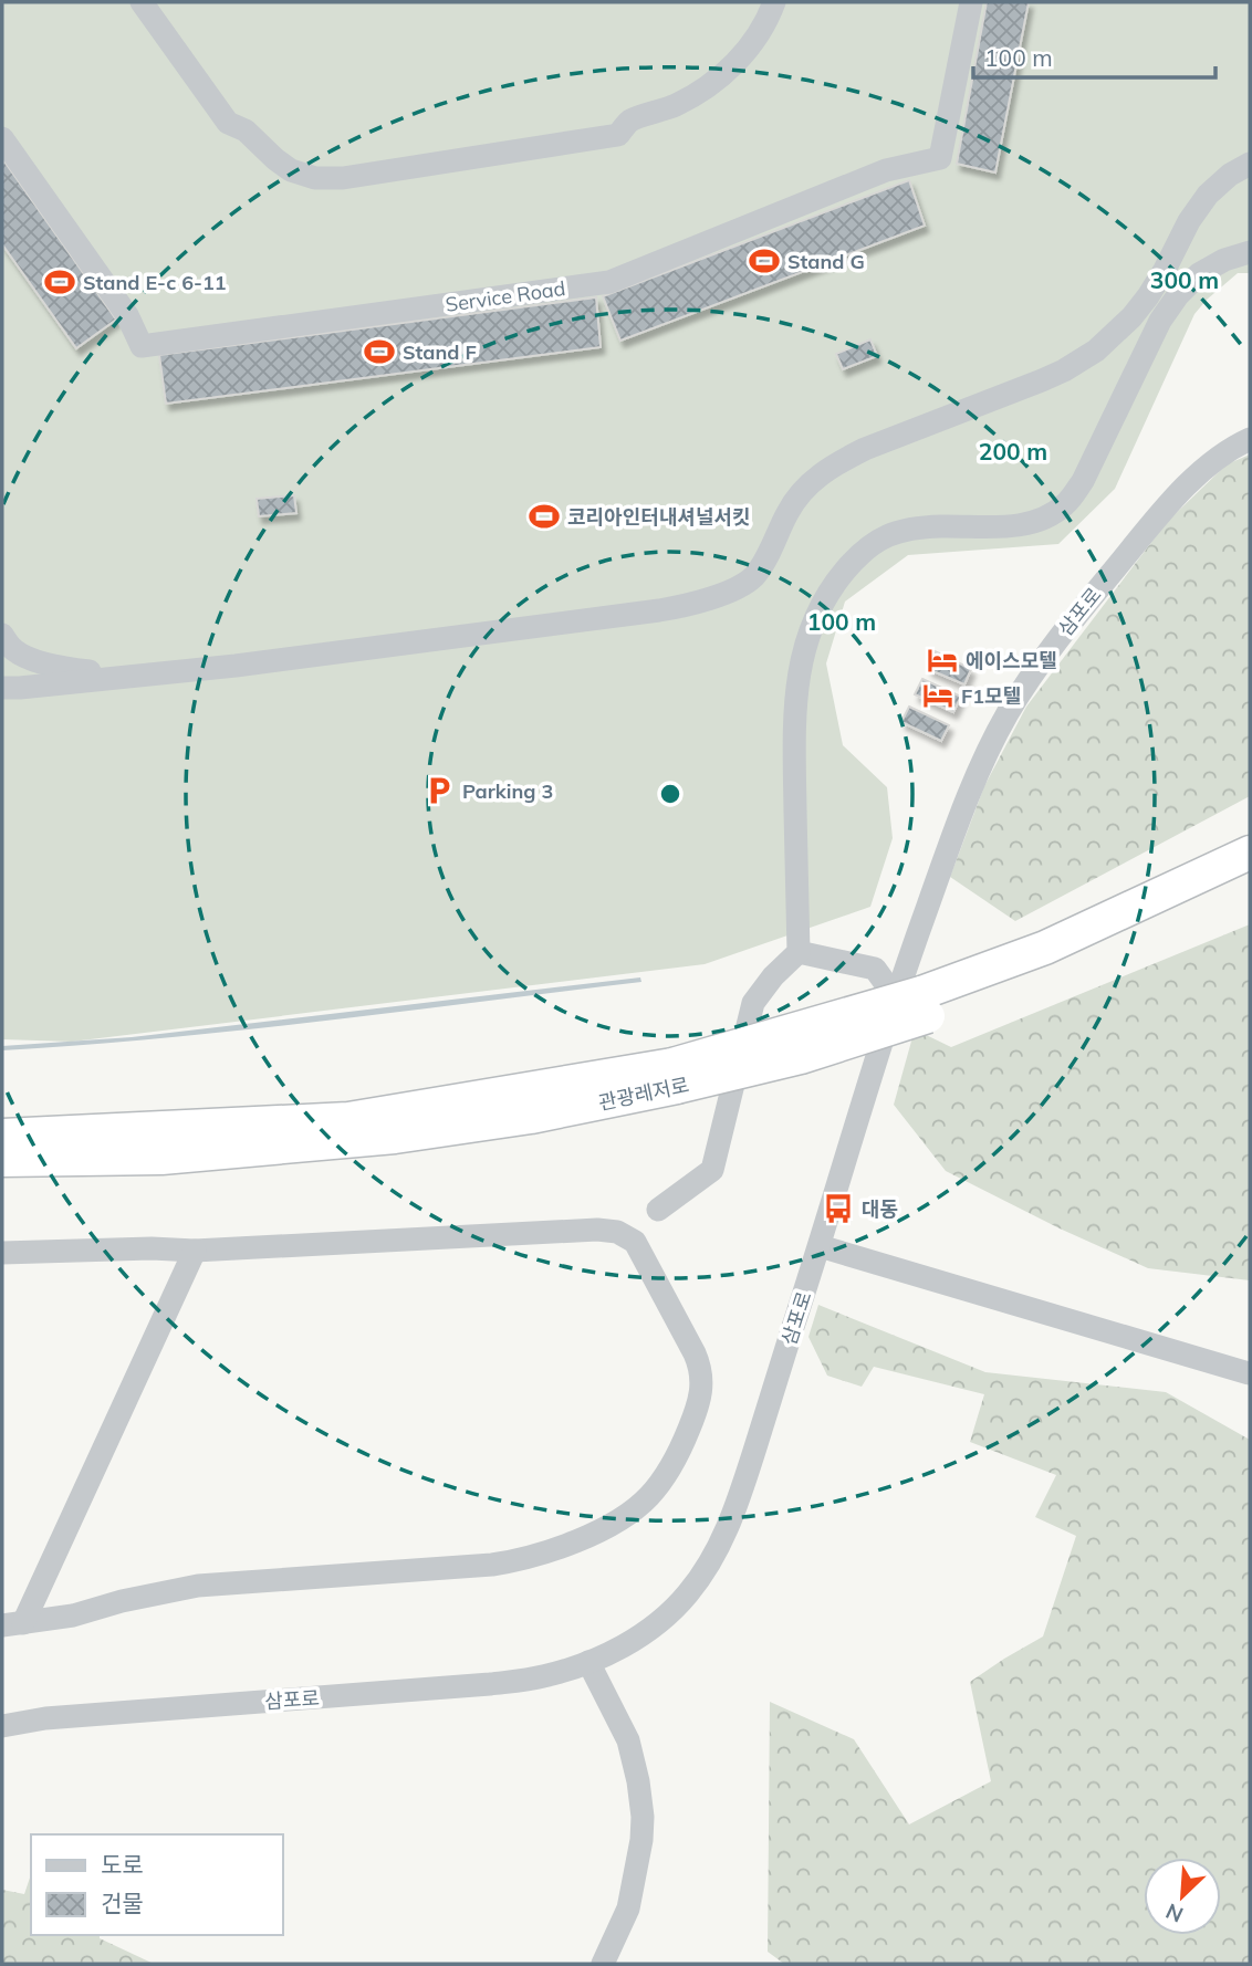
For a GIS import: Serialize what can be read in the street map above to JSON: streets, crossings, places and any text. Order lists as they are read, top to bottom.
{
  "streets": {
    "highway": ["관광레저로"],
    "street": ["Service Road", "삼포로"]
  },
  "crossings": [
    ["삼포로", "관광레저로"]
  ],
  "places": {
    "sports": [
      "Stand G",
      "Stand E-c 6-11",
      "Stand F",
      "코리아인터내셔널서킷"
    ],
    "hotel": ["에이스모텔", "F1모텔"],
    "parking": ["Parking 3"],
    "bus stop": ["대동"]
  },
  "legend": ["도로", "건물"],
  "scale_bar": "100 m",
  "north": "bottom left",
  "rings": ["300 m", "200 m", "100 m"]
}
